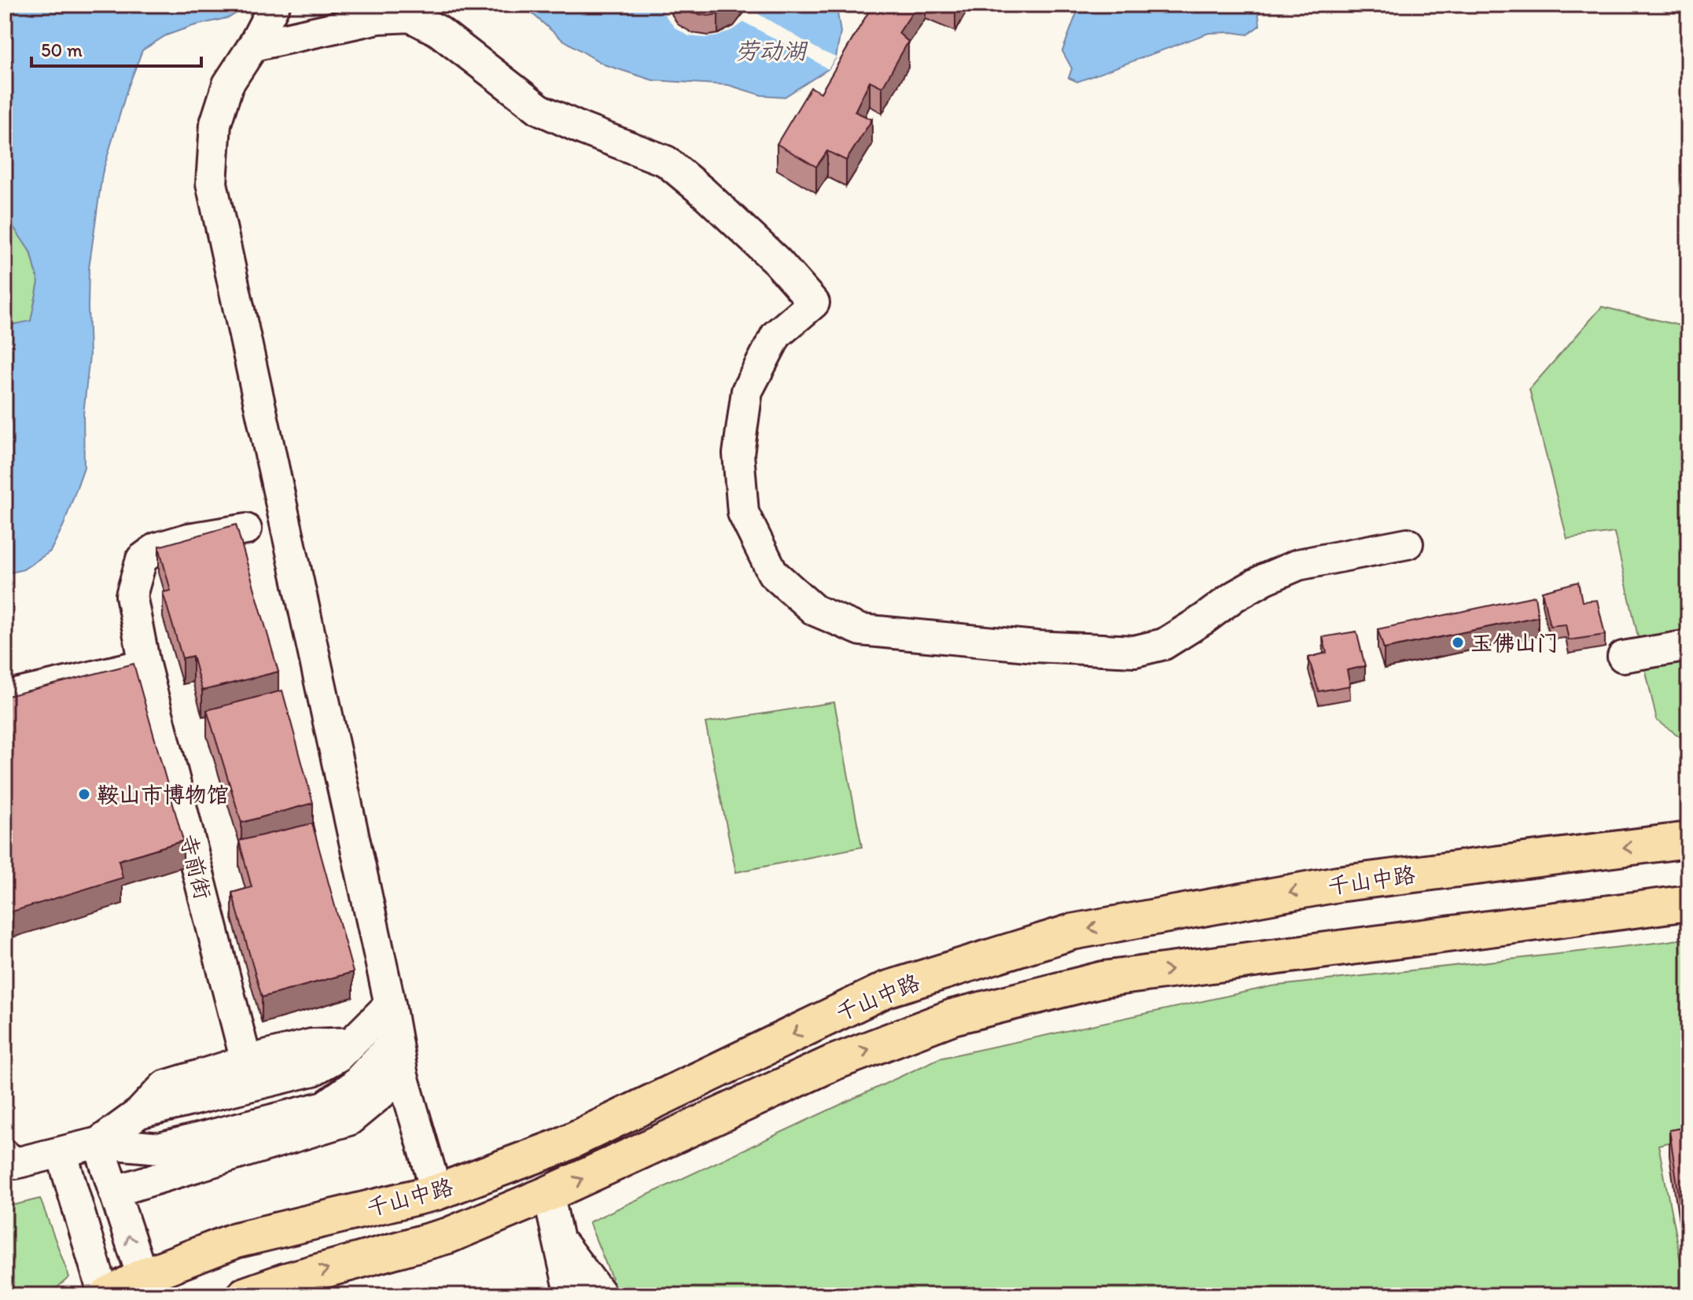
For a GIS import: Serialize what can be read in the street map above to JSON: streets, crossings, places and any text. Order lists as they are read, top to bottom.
{
  "streets": {
    "main road": ["千山中路"],
    "street": ["寺前街"]
  },
  "water": ["劳动湖"],
  "places": ["玉佛山门", "鞍山市博物馆"],
  "scale_bar": "50 m"
}
